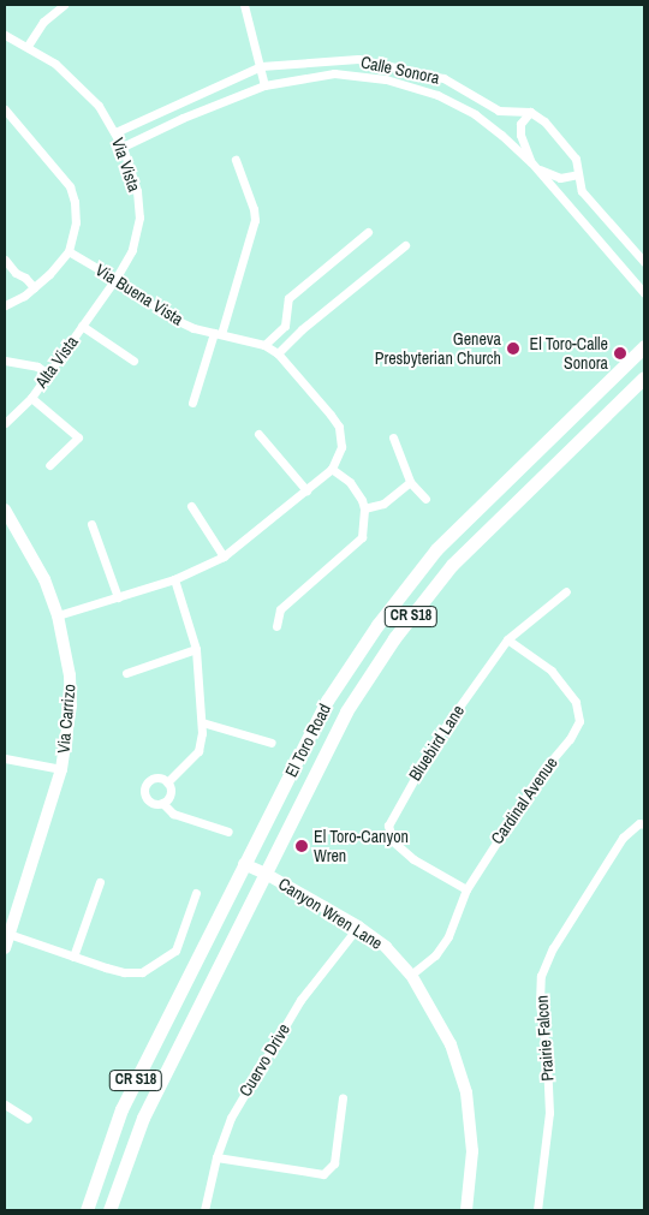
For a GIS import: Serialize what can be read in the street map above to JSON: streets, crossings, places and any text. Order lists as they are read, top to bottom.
{
  "streets": {
    "main road": ["CR S18", "El Toro Road"],
    "street": [
      "Calle Sonora",
      "Via Vista",
      "Via Buena Vista",
      "Alta Vista",
      "Via Carrizo",
      "Bluebird Lane",
      "Cardinal Avenue",
      "Canyon Wren Lane",
      "Prairie Falcon",
      "Cuervo Drive"
    ]
  },
  "crossings": [
    ["Calle Sonora", "Via Vista"],
    ["Via Vista", "Via Buena Vista"],
    ["Via Vista", "Alta Vista"],
    ["Via Buena Vista", "Alta Vista"],
    ["El Toro Road", "Canyon Wren Lane"],
    ["Bluebird Lane", "Cardinal Avenue"],
    ["Cardinal Avenue", "Canyon Wren Lane"],
    ["Canyon Wren Lane", "Cuervo Drive"]
  ],
  "places": ["Geneva Presbyterian Church", "El Toro-Calle Sonora", "El Toro-Canyon Wren"]
}
